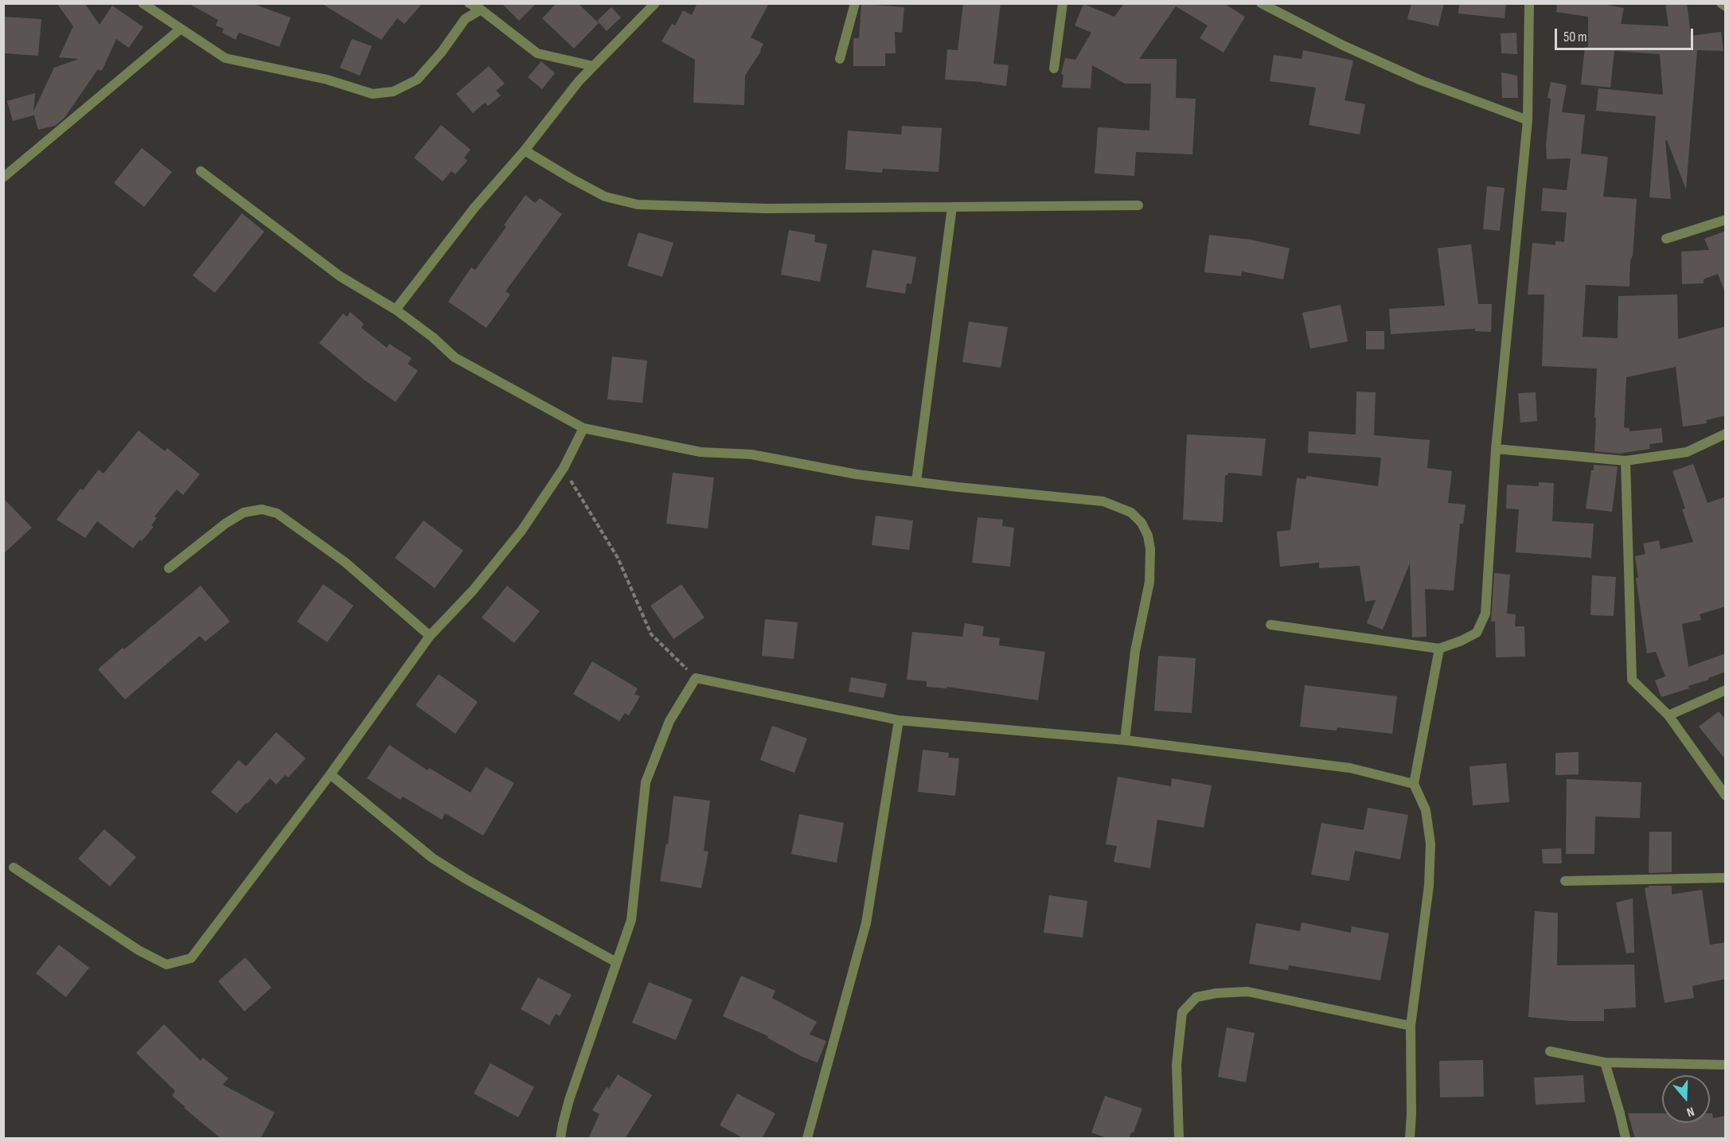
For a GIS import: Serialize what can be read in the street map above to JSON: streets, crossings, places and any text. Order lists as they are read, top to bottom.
{
  "scale_bar": "50 m",
  "north": "bottom"
}
